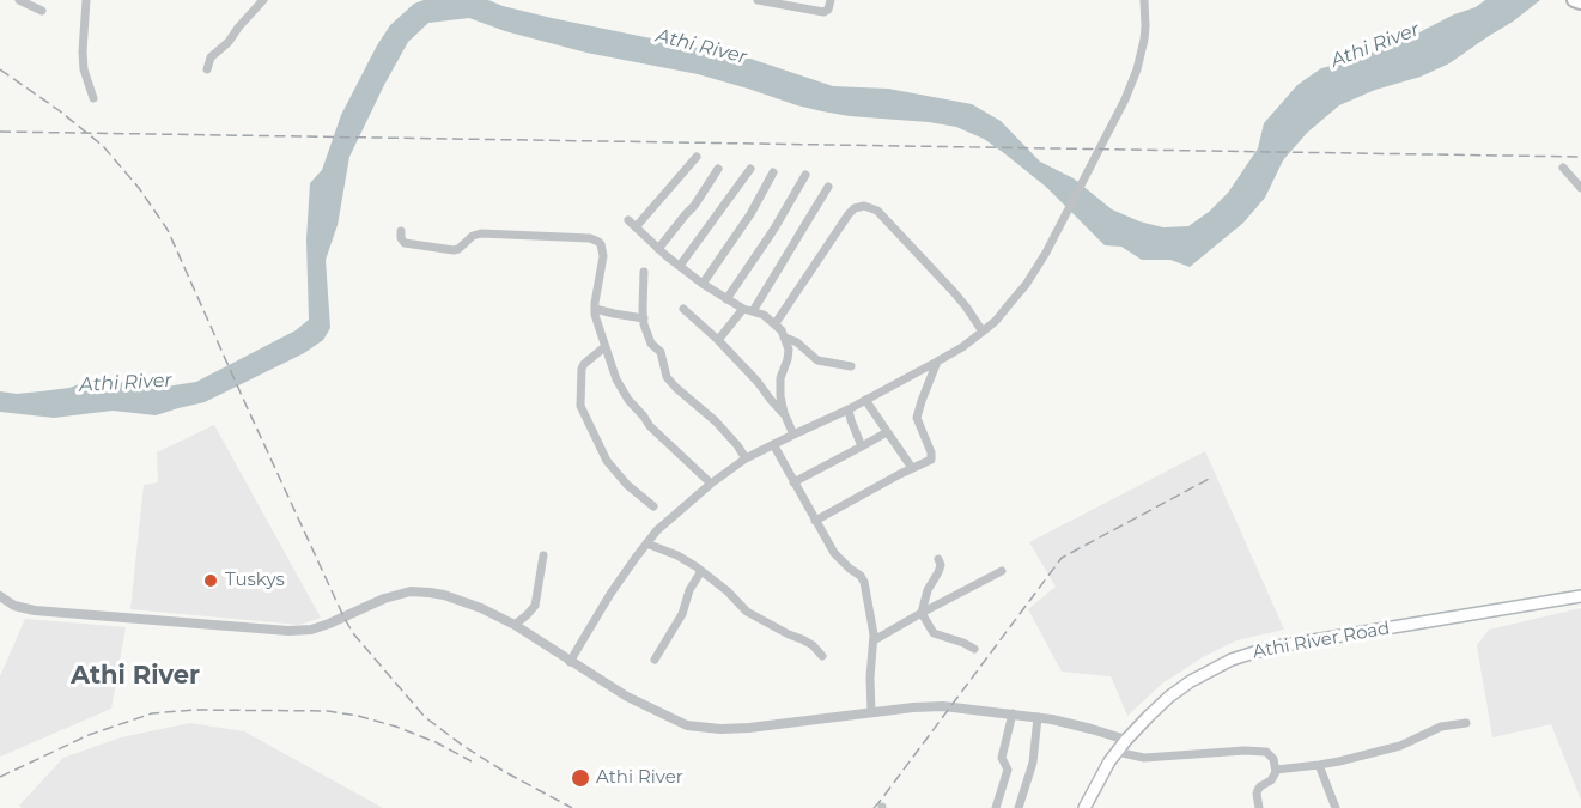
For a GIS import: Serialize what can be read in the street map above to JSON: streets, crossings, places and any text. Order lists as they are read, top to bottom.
{
  "streets": {
    "main road": ["Athi River Road"]
  },
  "districts": ["Athi River"],
  "water": ["Athi River"],
  "places": ["Tuskys", "Athi River"]
}
